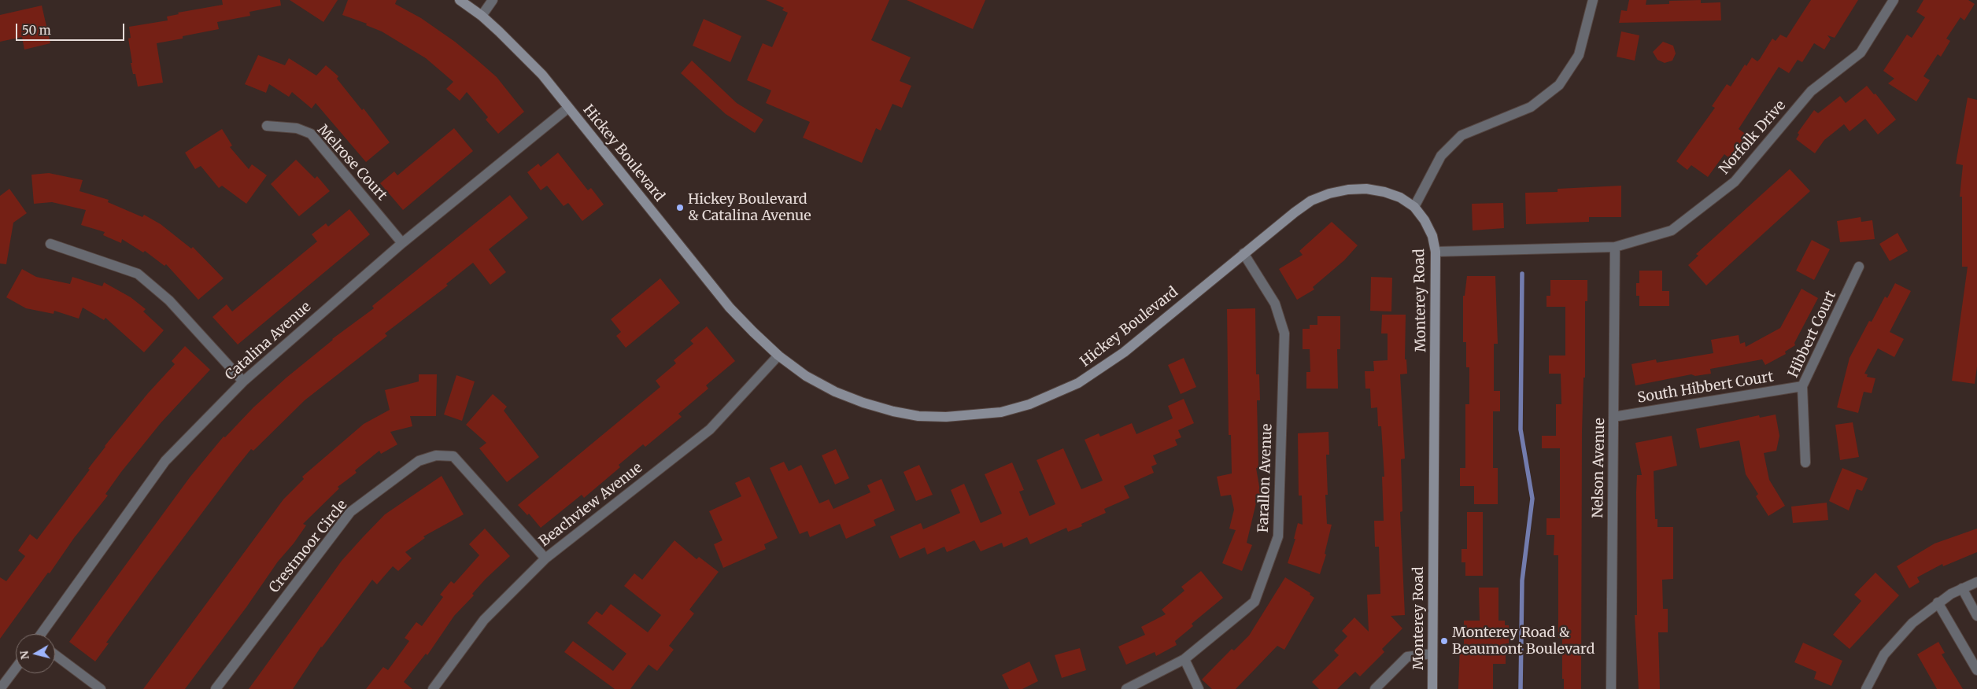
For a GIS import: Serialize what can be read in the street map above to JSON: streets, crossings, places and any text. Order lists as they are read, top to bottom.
{
  "streets": {
    "main road": ["Hickey Boulevard", "Monterey Road"],
    "street": [
      "Norfolk Drive",
      "Melrose Court",
      "Hibbert Court",
      "Catalina Avenue",
      "South Hibbert Court",
      "Nelson Avenue",
      "Farallon Avenue",
      "Beachview Avenue",
      "Crestmoor Circle"
    ]
  },
  "crossings": [
    ["Norfolk Drive", "Monterey Road"],
    ["Norfolk Drive", "Nelson Avenue"],
    ["Hickey Boulevard", "Monterey Road"],
    ["Hickey Boulevard", "Catalina Avenue"],
    ["Hickey Boulevard", "Farallon Avenue"],
    ["Hickey Boulevard", "Beachview Avenue"],
    ["Melrose Court", "Catalina Avenue"],
    ["Hibbert Court", "South Hibbert Court"],
    ["South Hibbert Court", "Nelson Avenue"],
    ["Beachview Avenue", "Crestmoor Circle"]
  ],
  "places": ["Hickey Boulevard & Catalina Avenue", "Monterey Road & Beaumont Boulevard"],
  "scale_bar": "50 m",
  "north": "left"
}
